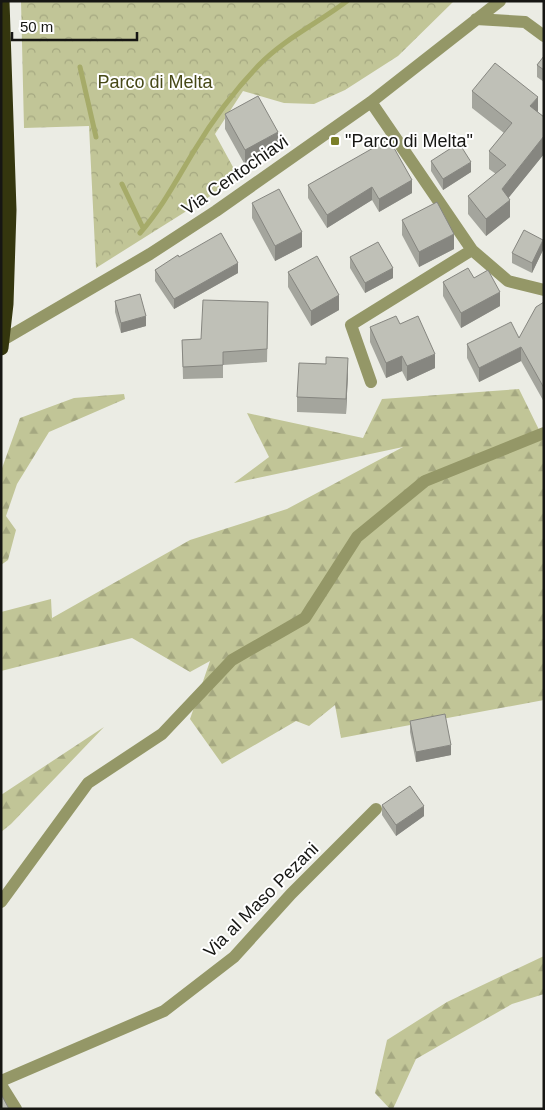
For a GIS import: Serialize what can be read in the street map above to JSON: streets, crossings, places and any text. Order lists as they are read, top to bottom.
{
  "streets": {
    "street": ["Via Centochiavi", "Via al Maso Pezani"]
  },
  "parks": ["Parco di Melta"],
  "places": {
    "transit": ["\"Parco di Melta\""]
  },
  "scale_bar": "50 m"
}
